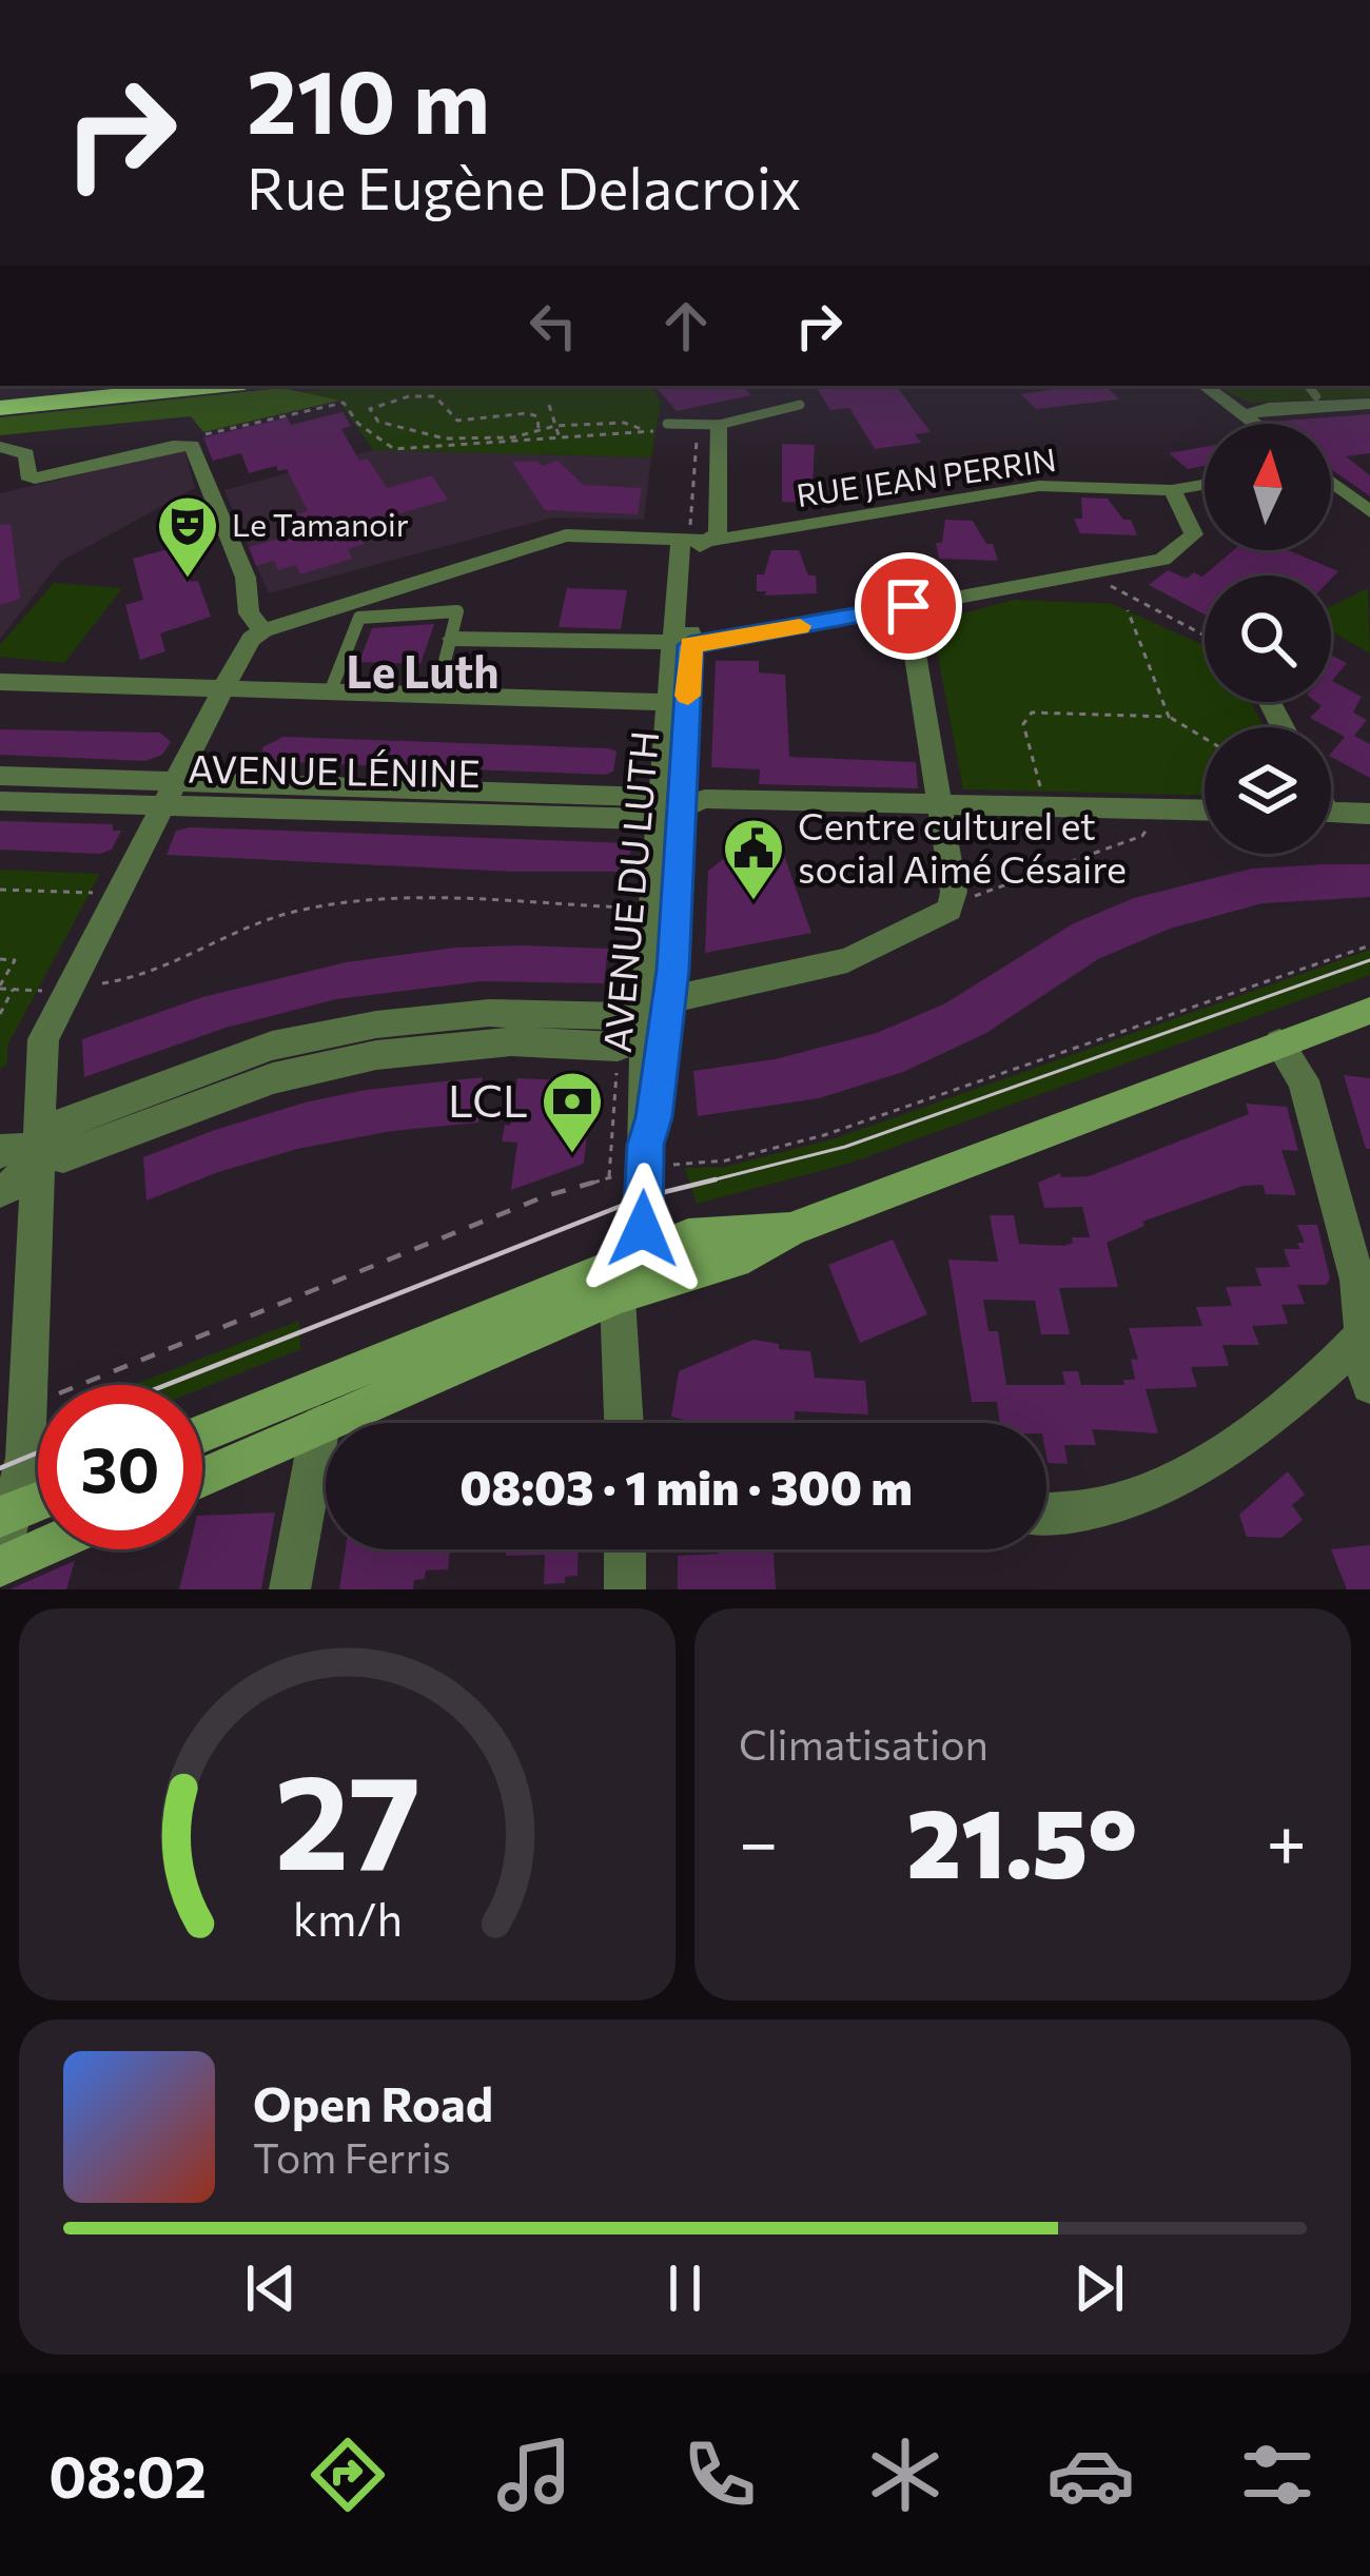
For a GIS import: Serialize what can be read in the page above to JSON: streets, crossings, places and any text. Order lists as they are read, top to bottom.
{
  "streets": {
    "street": ["RUE JEAN PERRIN", "AVENUE LÉNINE", "AVENUE DU LUTH"]
  },
  "crossings": [
    ["AVENUE LÉNINE", "AVENUE DU LUTH"]
  ],
  "districts": ["Le Luth"],
  "places": {
    "theatre": ["Le Tamanoir"],
    "public building": ["Centre culturel et social Aimé Césaire"],
    "bank": ["LCL"]
  },
  "north": "top",
  "page": {
    "turn": ["210 m", "Rue Eugène Delacroix"],
    "limit": "30",
    "trip": "08:03 · 1 min · 300 m",
    "tile": "Climatisation",
    "heat": ["−", "21.5°", "+"],
    "song": ["Open Road", "Tom Ferris"],
    "tabs": "08:02",
    "gauge": ["27", "km/h"]
  }
}
